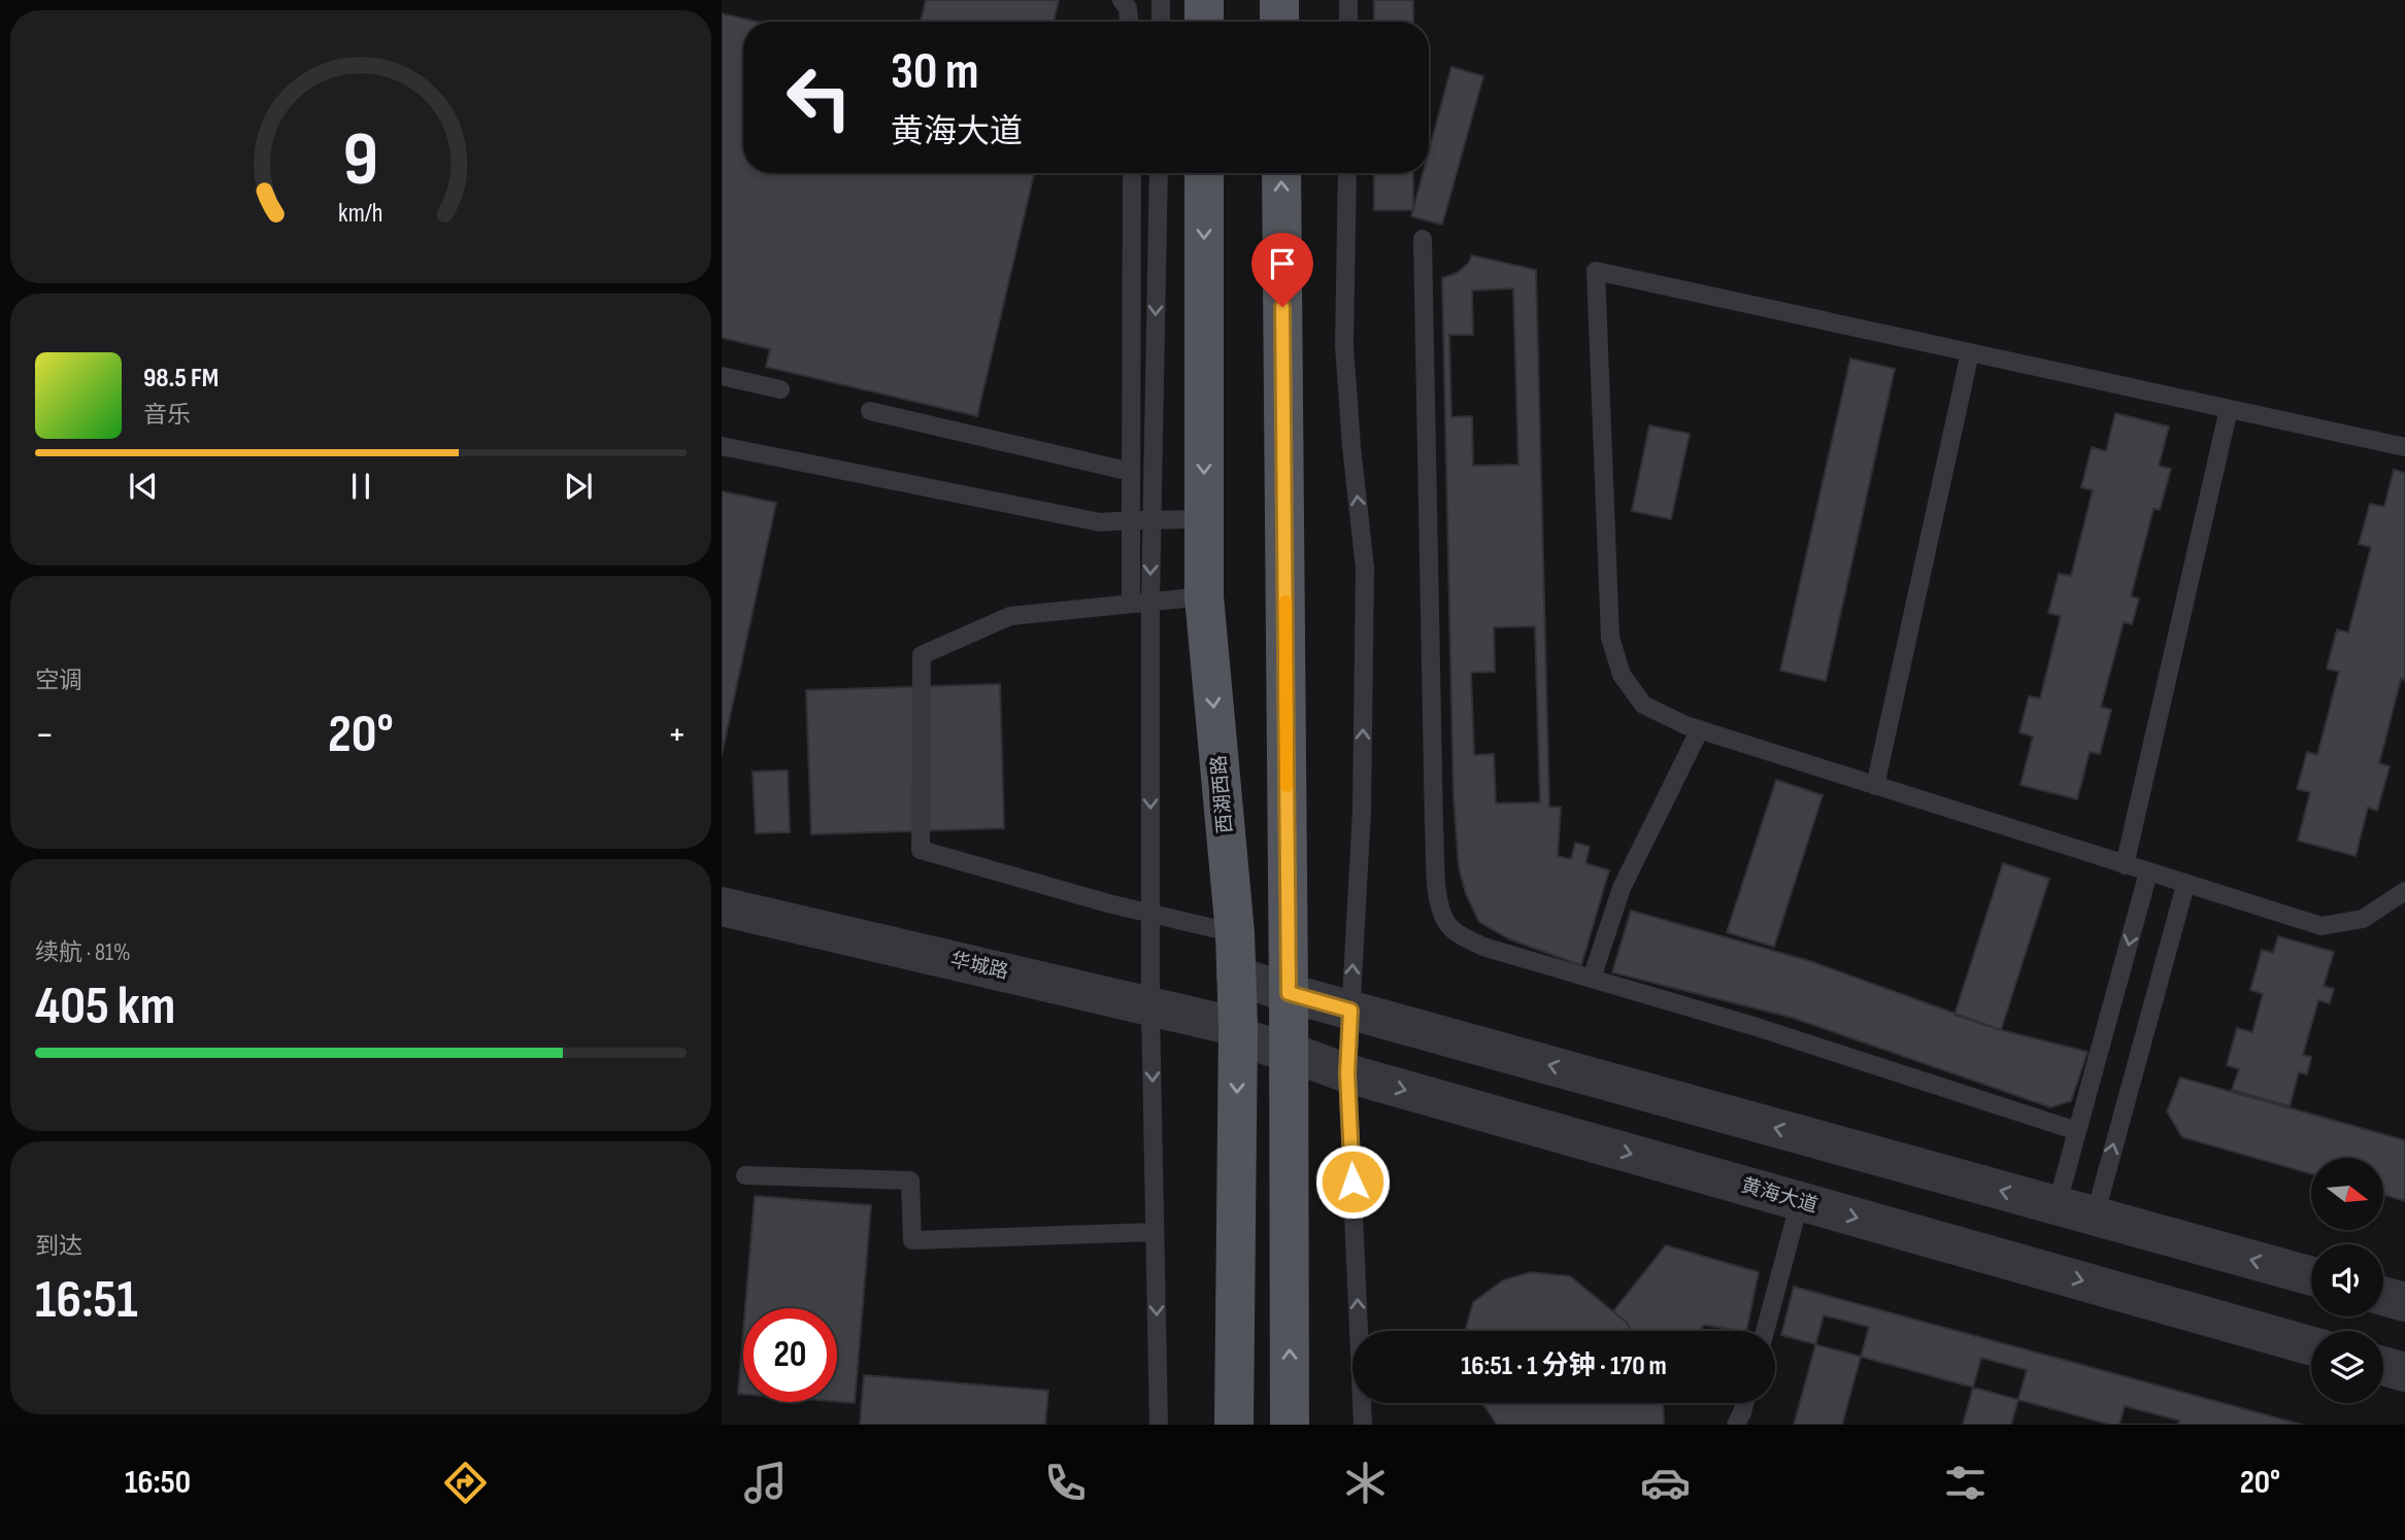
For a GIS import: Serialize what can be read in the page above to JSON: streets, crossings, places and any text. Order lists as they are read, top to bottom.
{
  "streets": {
    "main road": ["西湖西路"],
    "street": ["华城路", "黄海大道"]
  },
  "crossings": [
    ["西湖西路", "华城路"],
    ["西湖西路", "黄海大道"],
    ["华城路", "黄海大道"]
  ],
  "north": "right",
  "page": {
    "turn": ["30 m", "黄海大道"],
    "song": ["98.5 FM", "音乐"],
    "tile": [
      "空调",
      ["续航 · 81%", "405 km"],
      ["到达", "16:51"]
    ],
    "heat": ["−", "20°", "+"],
    "limit": "20",
    "trip": "16:51 · 1 分钟 · 170 m",
    "tabs": ["16:50", "20°"],
    "gauge": ["9", "km/h"]
  }
}
